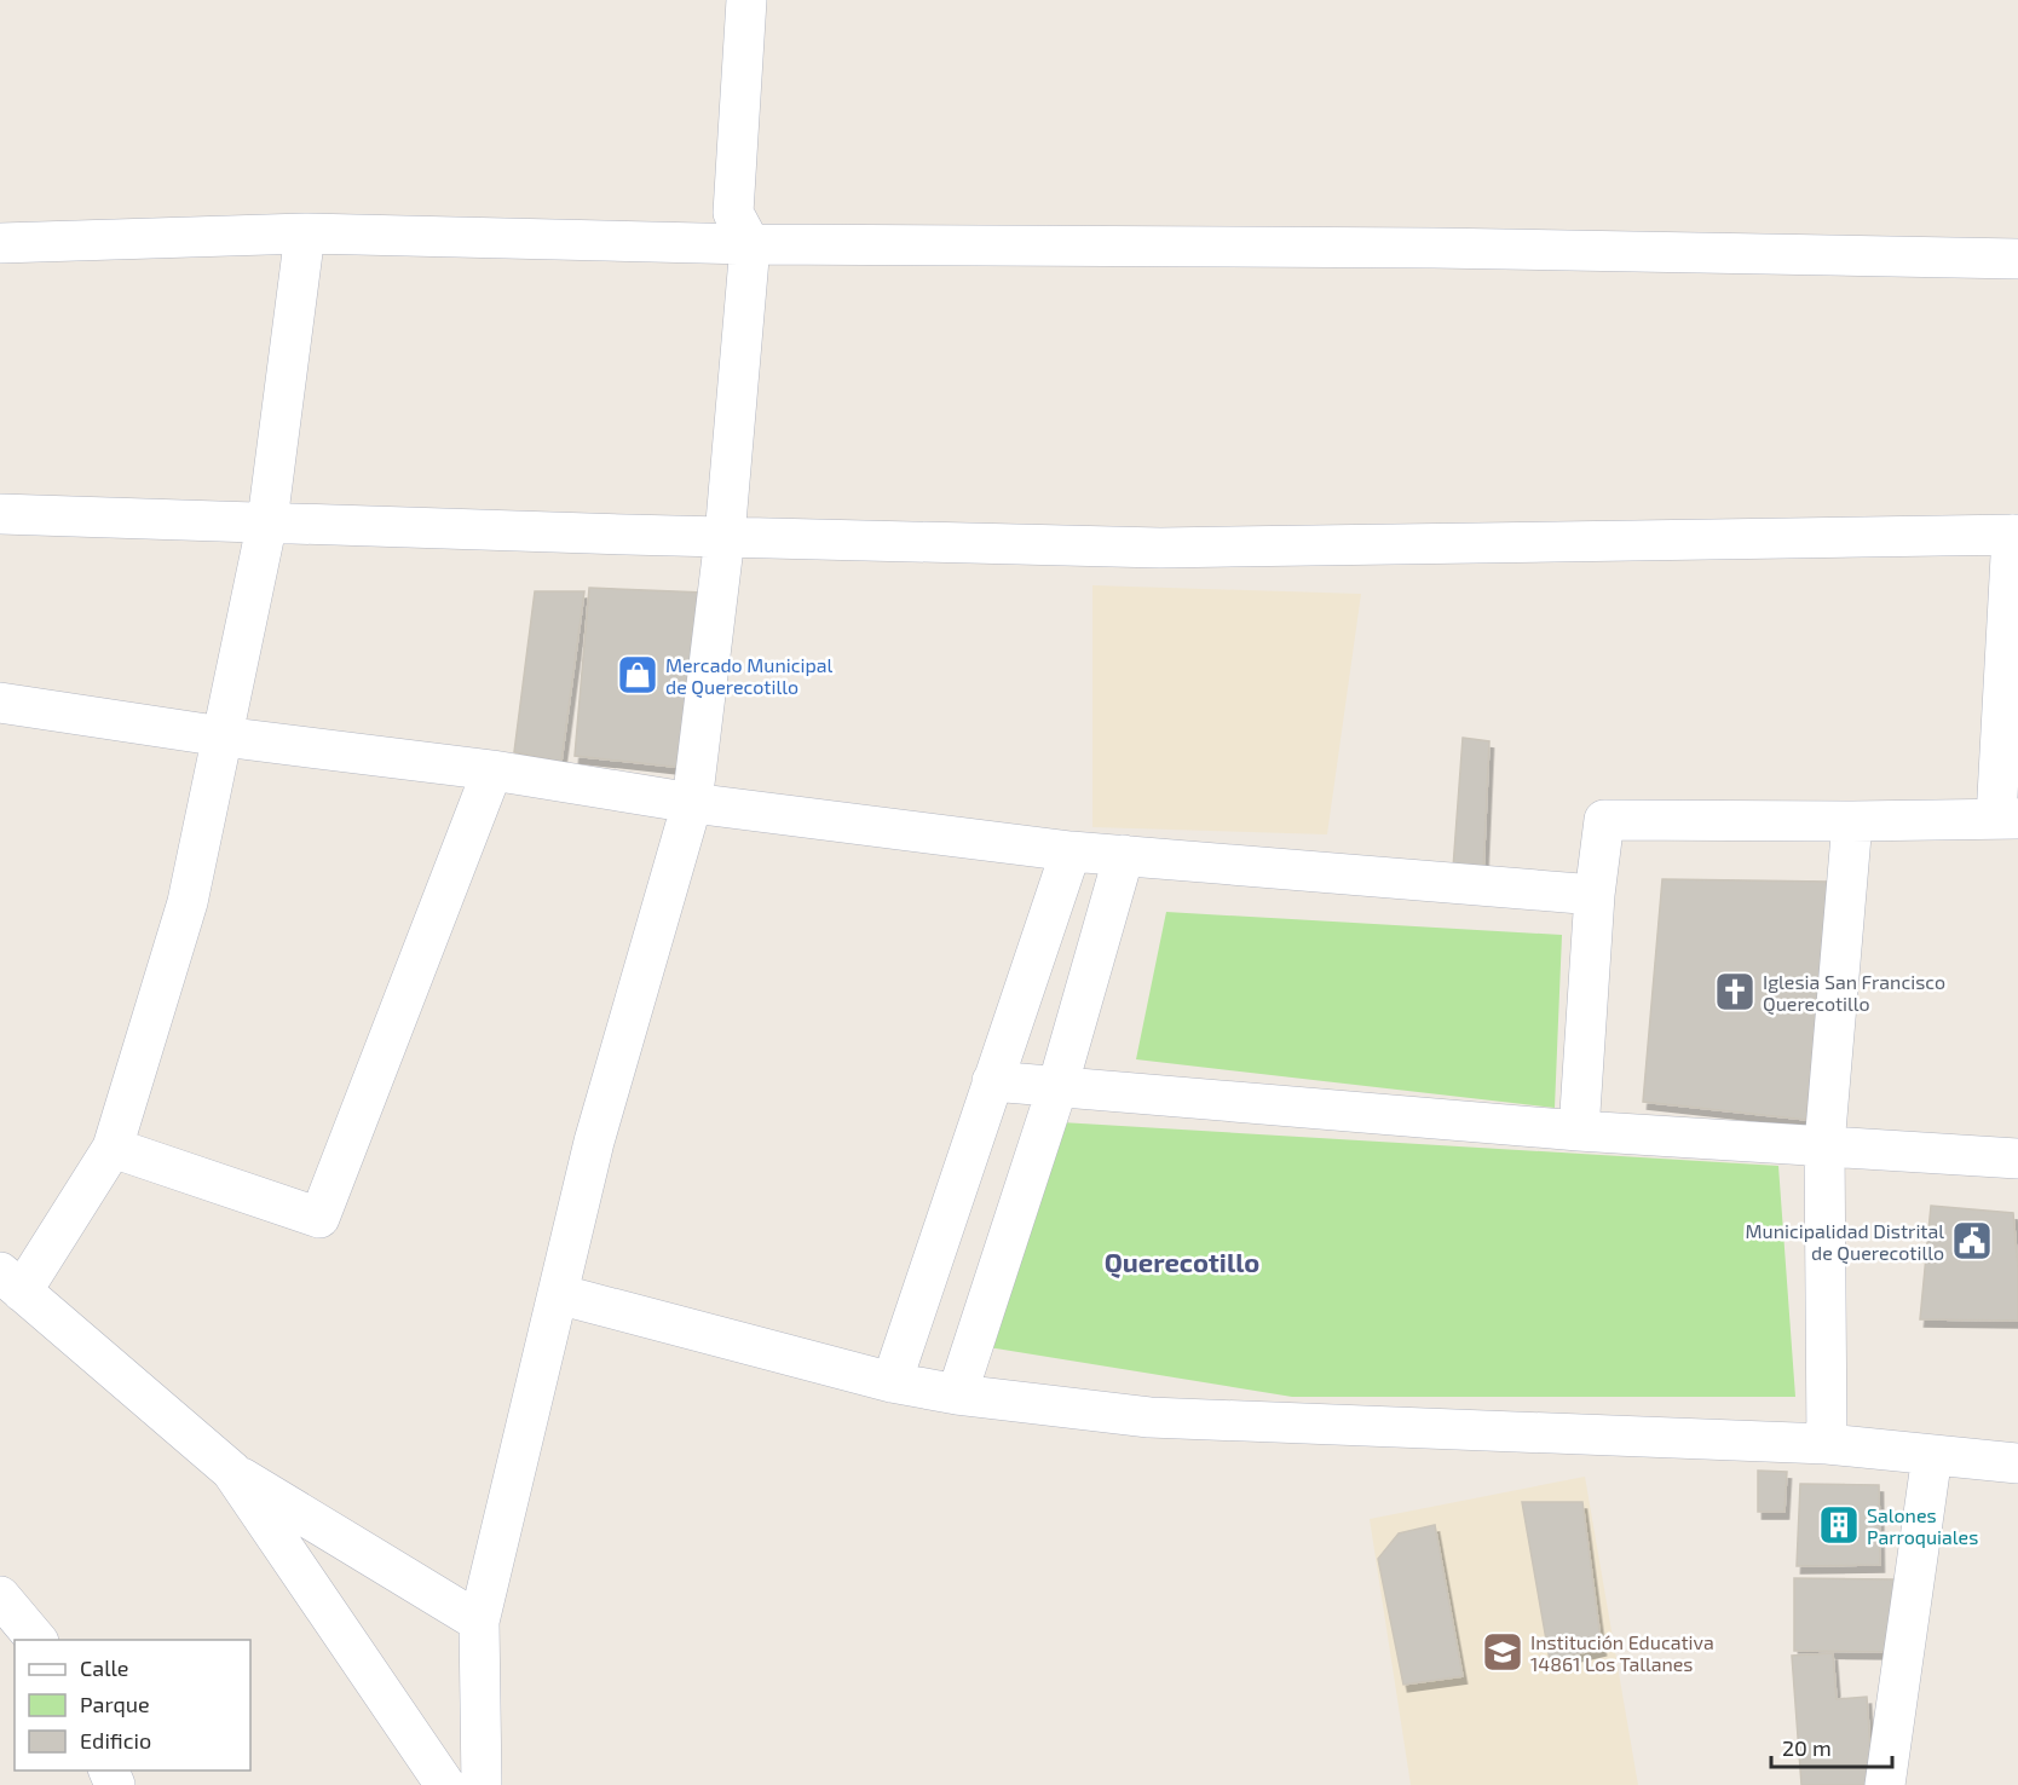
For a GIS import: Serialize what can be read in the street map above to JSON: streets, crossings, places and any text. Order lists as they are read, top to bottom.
{
  "districts": ["Querecotillo"],
  "places": {
    "shop": ["Mercado Municipal de Querecotillo"],
    "church": ["Iglesia San Francisco Querecotillo"],
    "public building": ["Municipalidad Distrital de Querecotillo"],
    "building": ["Salones Parroquiales"],
    "school or university": ["Institución Educativa 14861 Los Tallanes"]
  },
  "legend": ["Calle", "Parque", "Edificio"],
  "scale_bar": "20 m"
}
